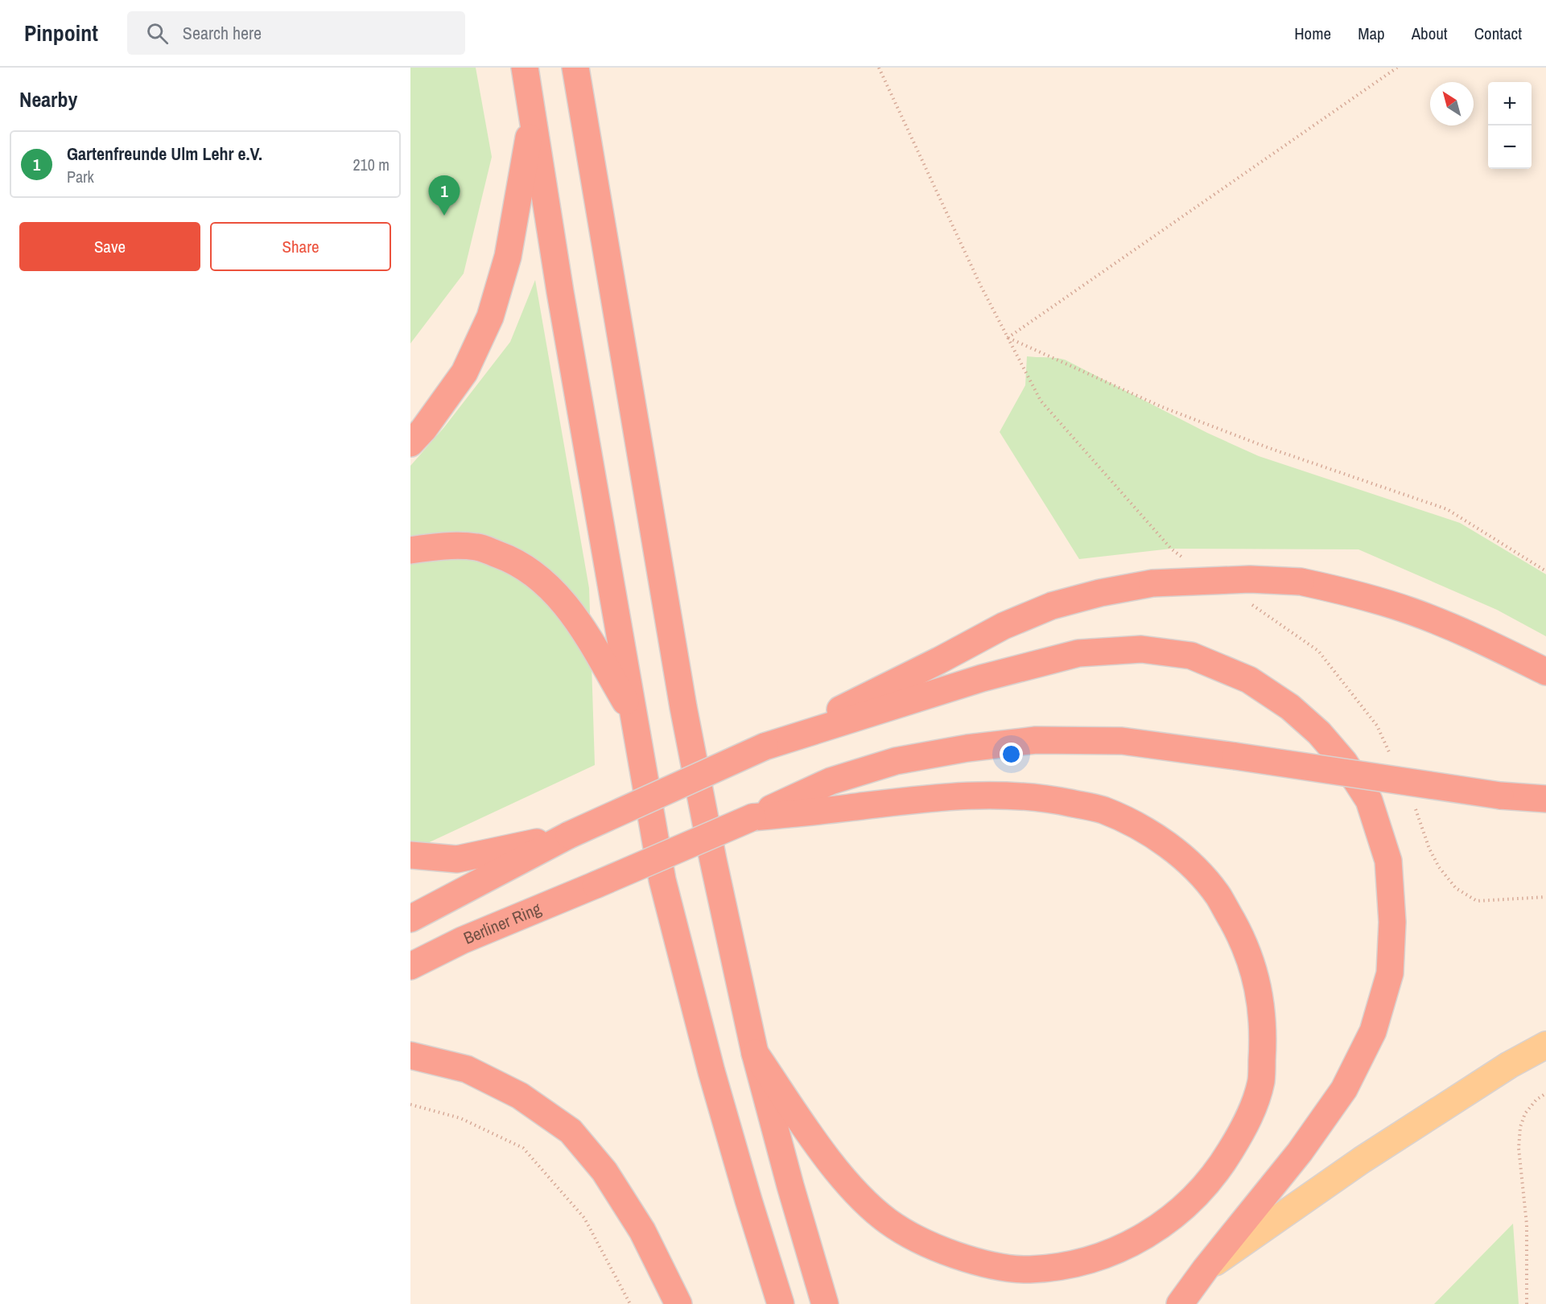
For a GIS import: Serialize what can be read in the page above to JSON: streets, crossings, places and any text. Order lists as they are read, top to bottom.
{
  "streets": {
    "highway": ["Berliner Ring"]
  },
  "north": "top left",
  "page": {
    "header": "Pinpoint",
    "search": "Search here",
    "nav": [
      "Home",
      "Map",
      "About",
      "Contact"
    ],
    "heading": "Nearby",
    "map_buttons": ["+", "−"],
    "list": [
      {
        "mark": "1",
        "name": "Gartenfreunde Ulm Lehr e.V.",
        "note": "Park",
        "value": "210 m"
      }
    ],
    "pins": "1",
    "buttons": ["Save", "Share"]
  }
}
